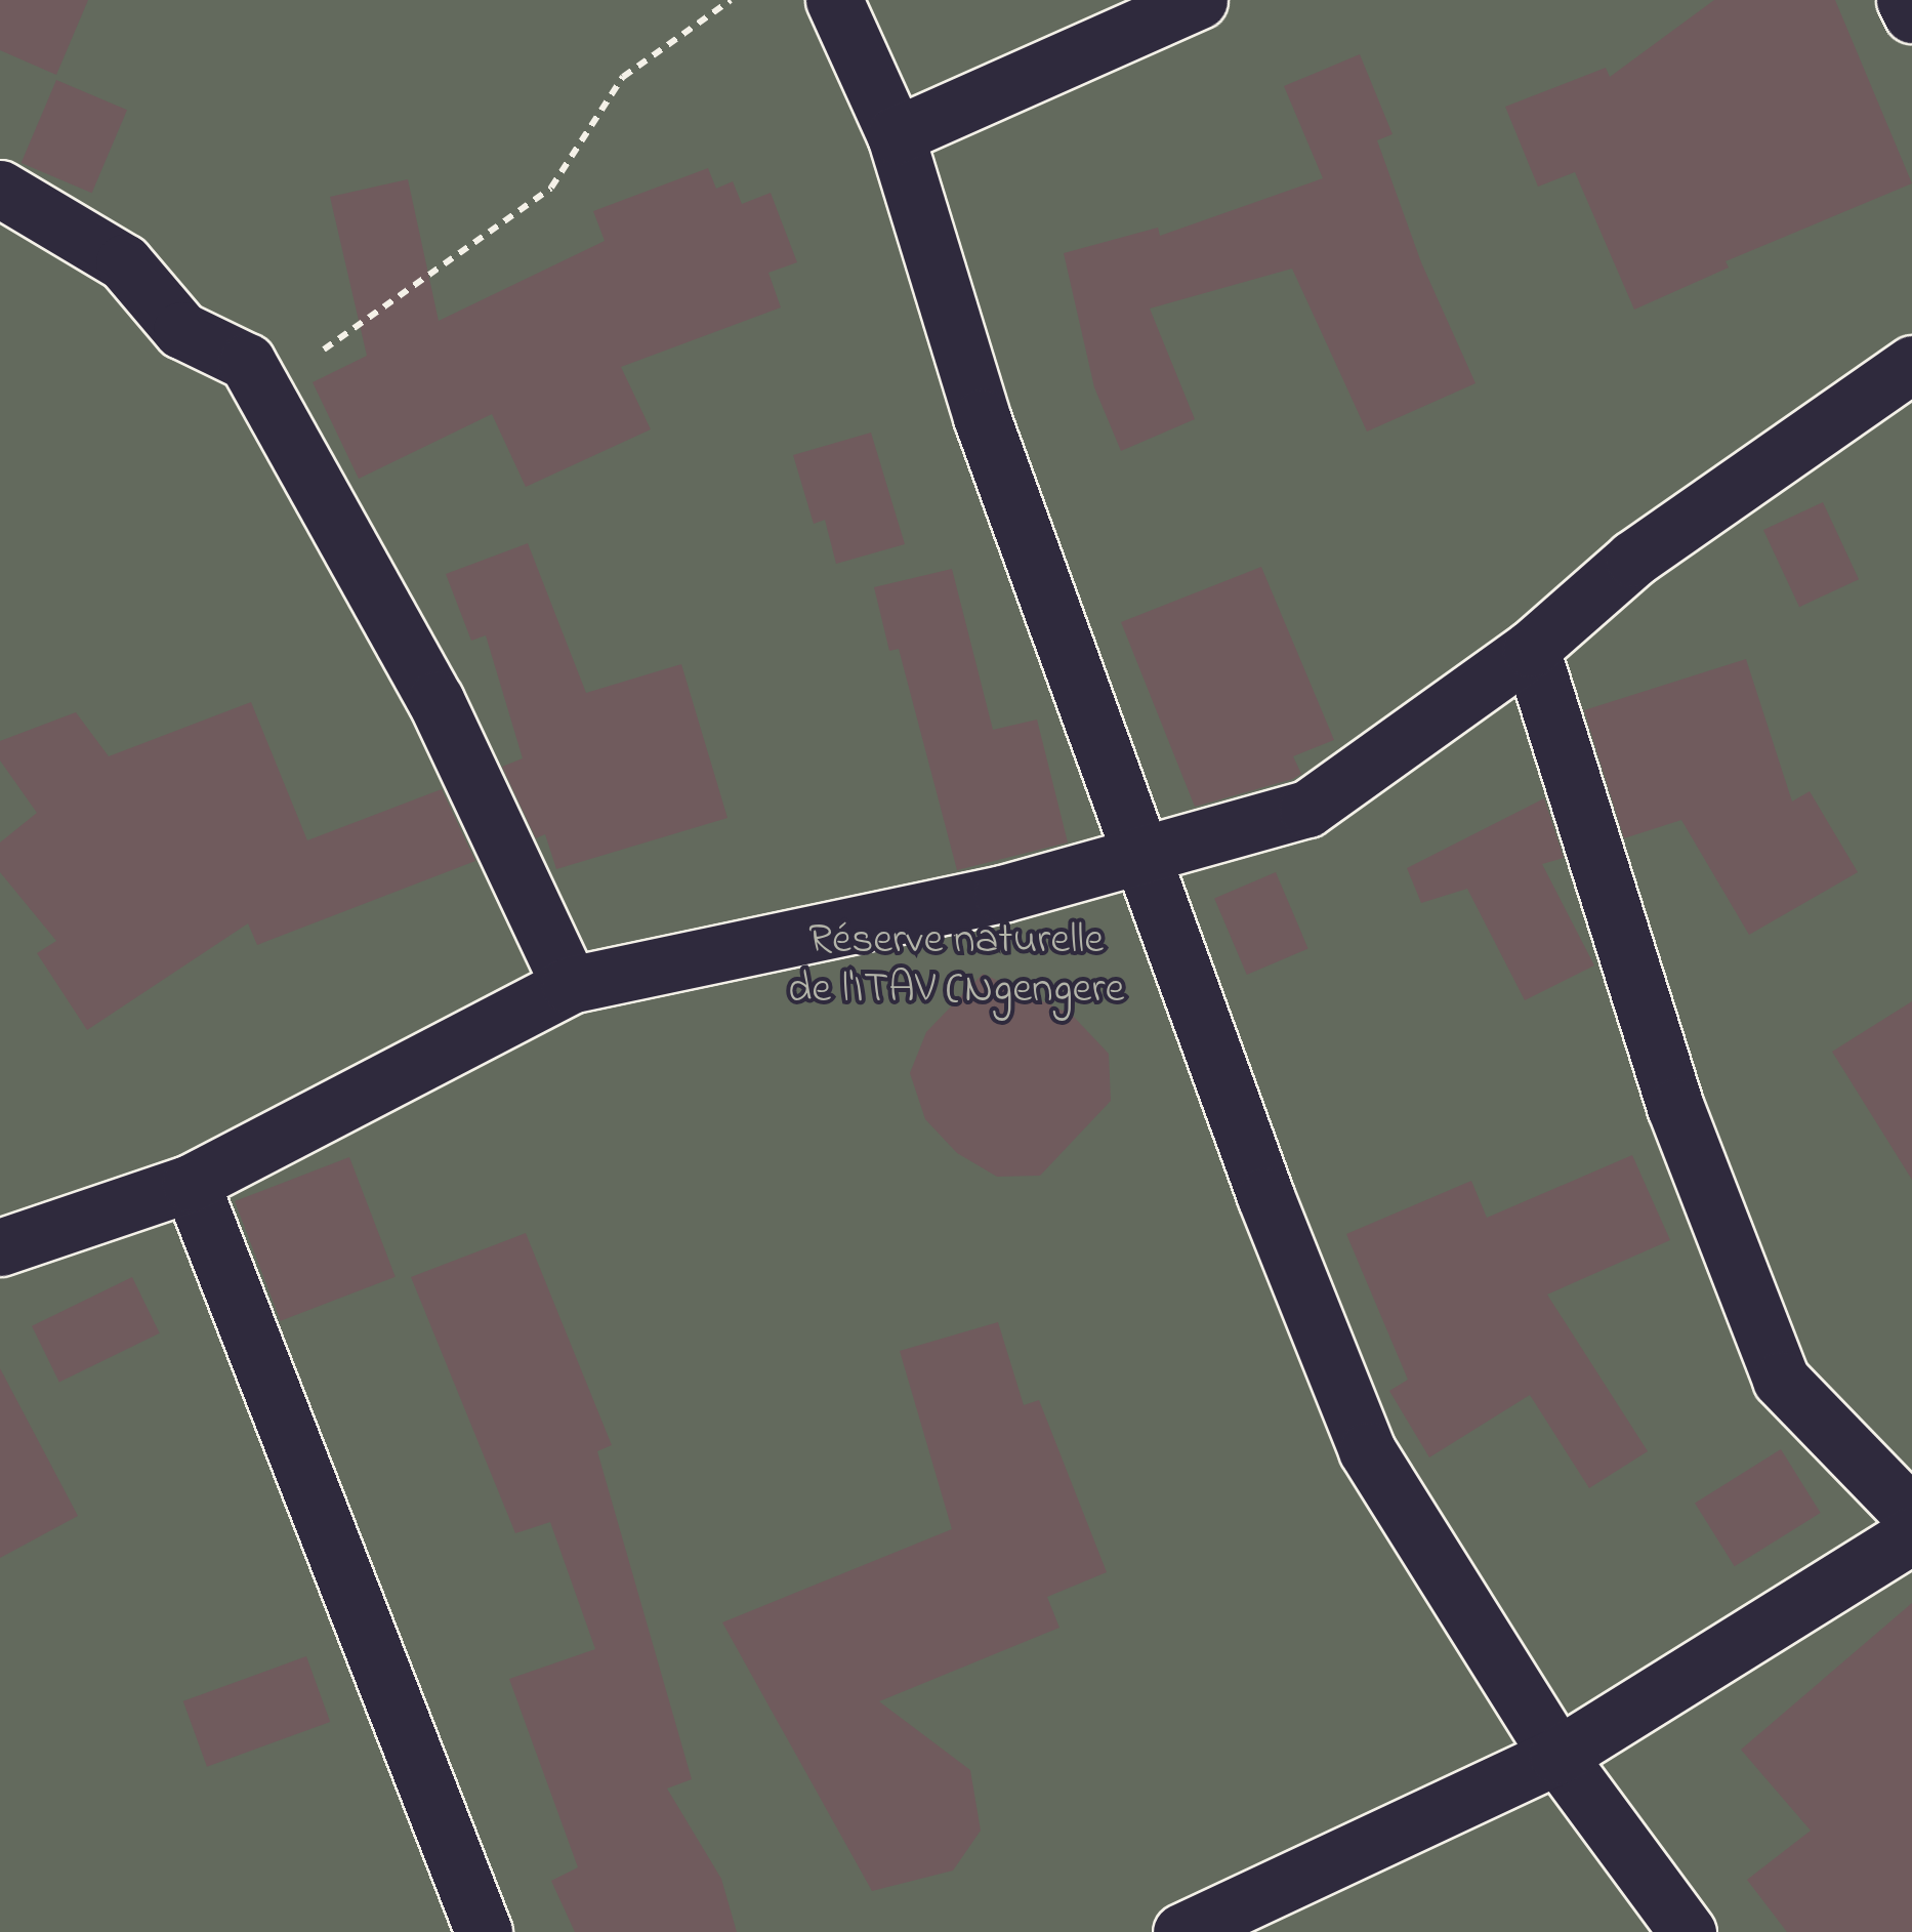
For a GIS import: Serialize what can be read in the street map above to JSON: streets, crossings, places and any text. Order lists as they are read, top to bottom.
{
  "parks": ["Réserve naturelle de l'ITAV (Ngengere"]
}
